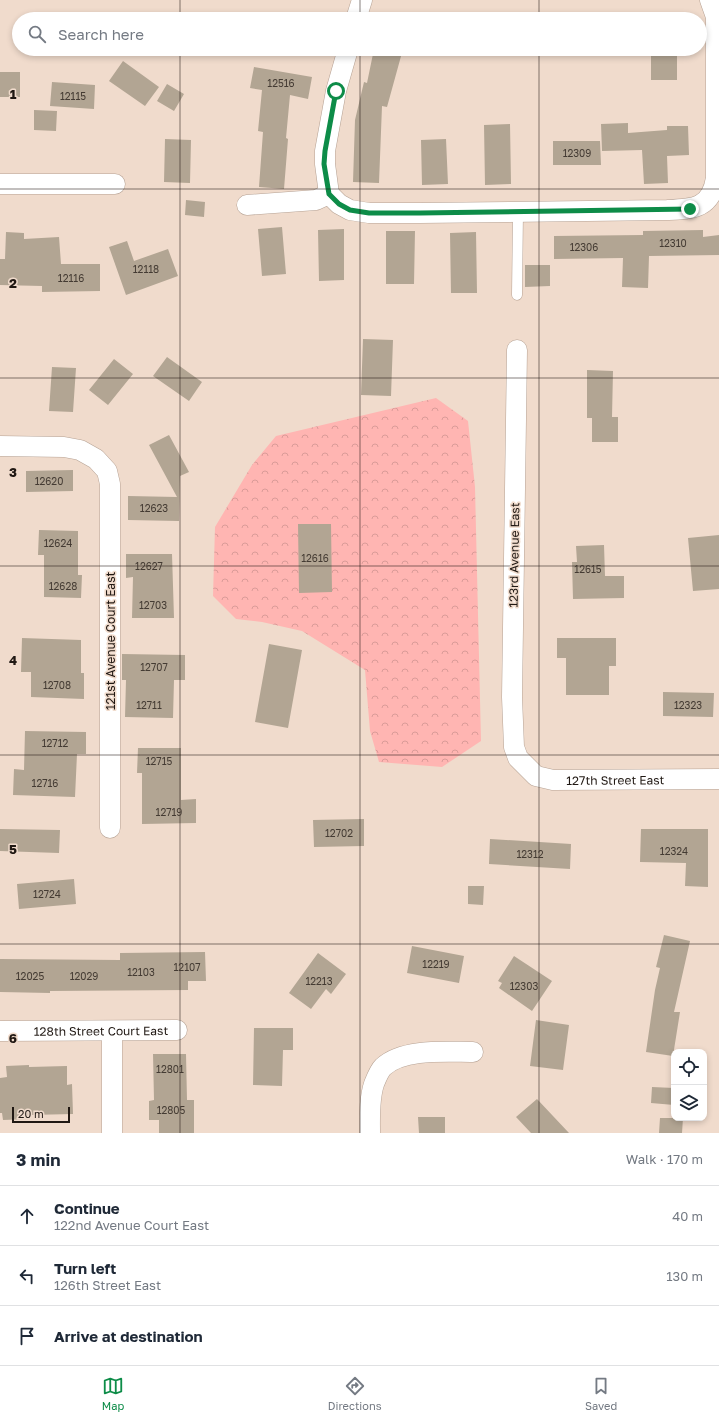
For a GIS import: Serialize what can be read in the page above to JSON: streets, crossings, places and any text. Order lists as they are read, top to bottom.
{
  "streets": {
    "street": [
      "123rd Avenue East",
      "121st Avenue Court East",
      "127th Street East",
      "128th Street Court East"
    ]
  },
  "crossings": [
    ["123rd Avenue East", "127th Street East"]
  ],
  "house_numbers": [
    "12516",
    "12115",
    "12309",
    "12310",
    "12306",
    "12118",
    "12116",
    "12620",
    "12623",
    "12624",
    "12616",
    "12627",
    "12615",
    "12628",
    "12703",
    "12707",
    "12708",
    "12711",
    "12323",
    "12712",
    "12715",
    "12716",
    "12719",
    "12702",
    "12324",
    "12312",
    "12724",
    "12219",
    "12107",
    "12103",
    "12025",
    "12029",
    "12213",
    "12303",
    "12801",
    "12805"
  ],
  "scale_bar": "20 m",
  "page": {
    "search": "Search here",
    "scale": "20 m",
    "heading": ["3 min", "Walk · 170 m"],
    "list": [
      ["Continue", "122nd Avenue Court East", "40 m"],
      ["Turn left", "126th Street East", "130 m"],
      "Arrive at destination"
    ],
    "nav": ["Map", "Directions", "Saved"]
  },
  "grid": {
    "rows": [
      "1",
      "2",
      "3",
      "4",
      "5",
      "6"
    ]
  }
}
